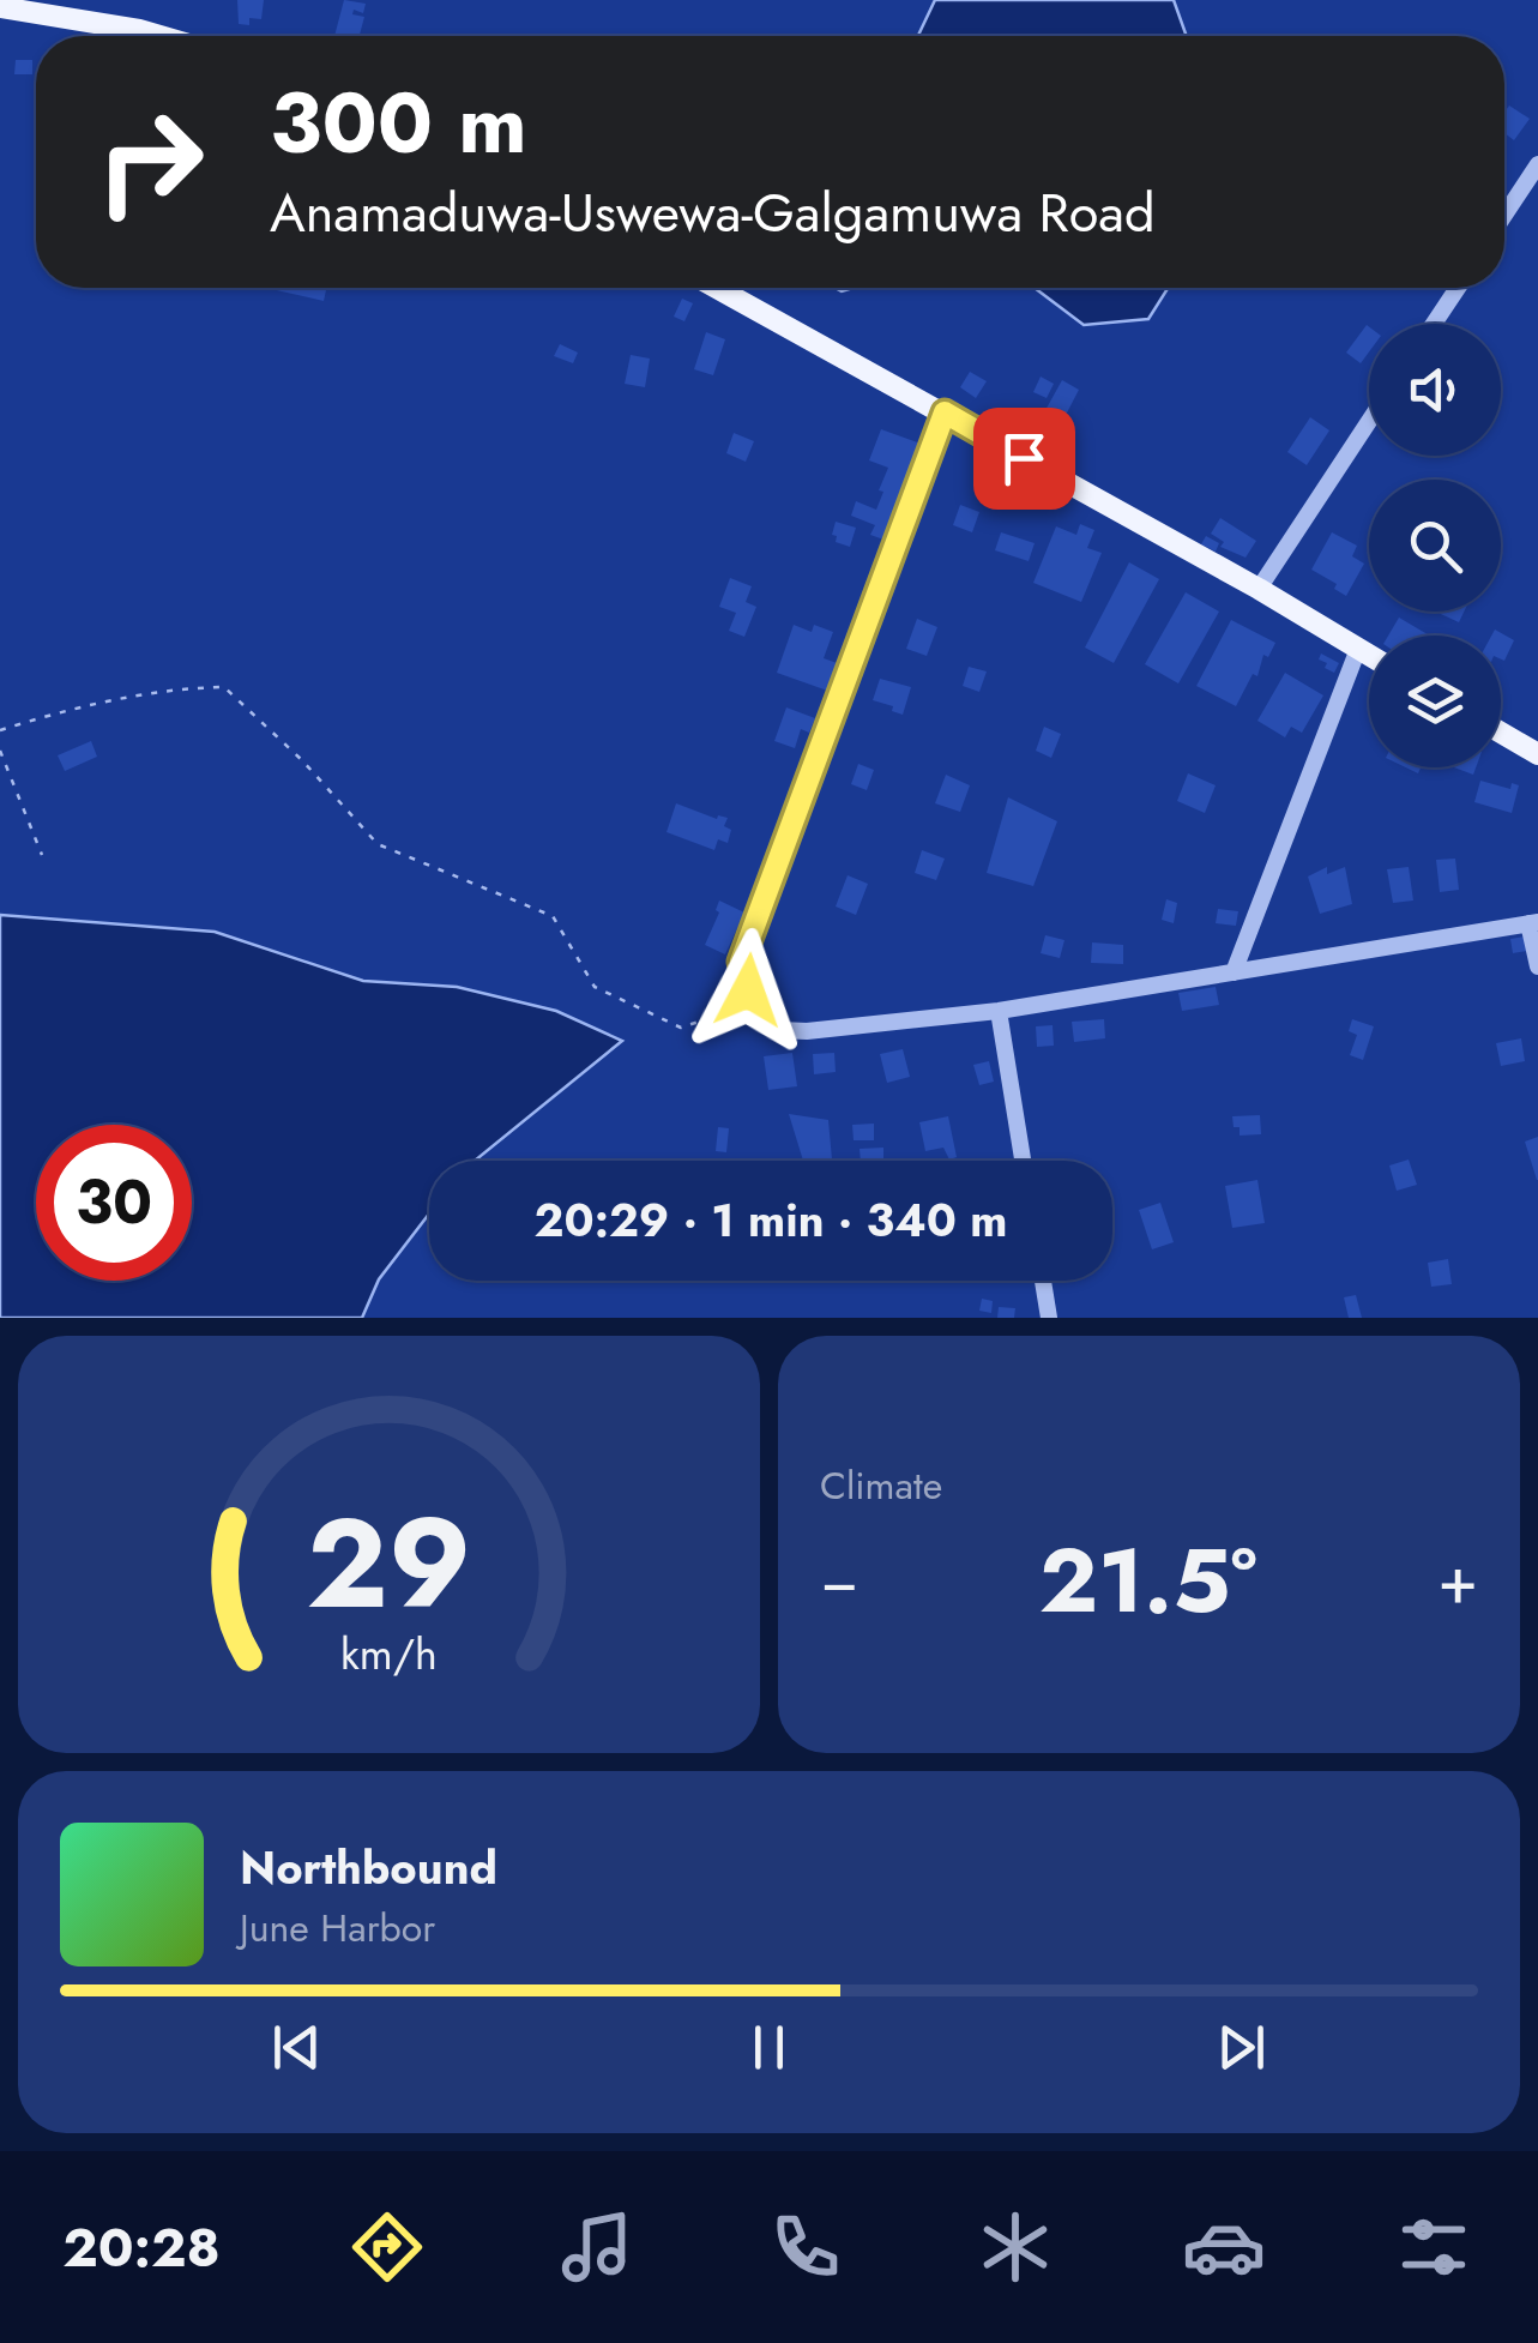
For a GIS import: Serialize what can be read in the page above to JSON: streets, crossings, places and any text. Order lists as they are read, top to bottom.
{
  "page": {
    "turn": ["300 m", "Anamaduwa-Uswewa-Galgamuwa Road"],
    "limit": "30",
    "trip": "20:29 · 1 min · 340 m",
    "tile": "Climate",
    "heat": ["−", "21.5°", "+"],
    "song": ["Northbound", "June Harbor"],
    "tabs": "20:28",
    "gauge": ["29", "km/h"]
  }
}
